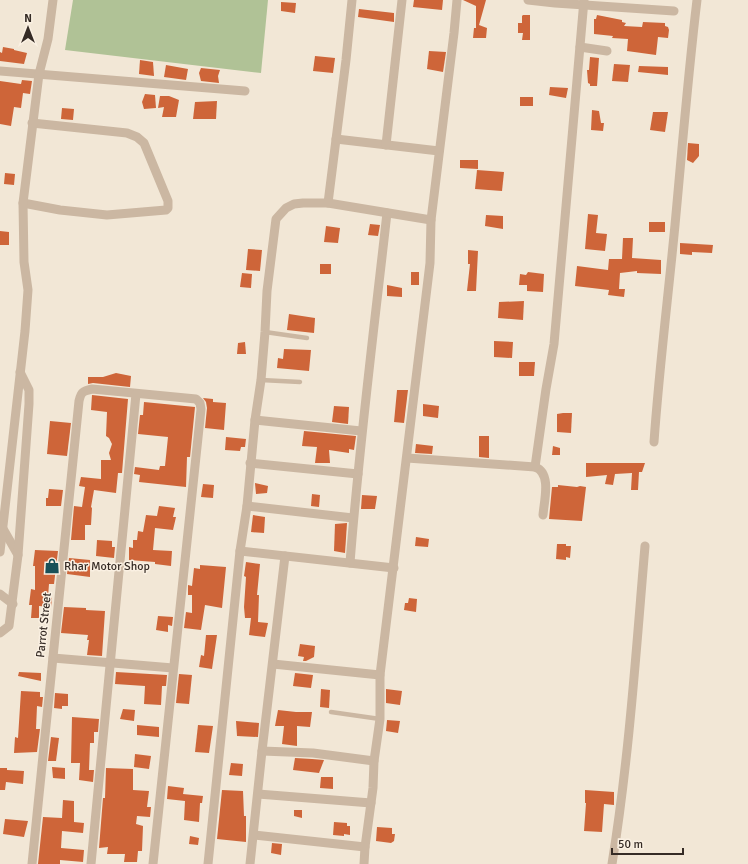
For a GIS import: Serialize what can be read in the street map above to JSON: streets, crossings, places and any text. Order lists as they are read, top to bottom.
{
  "streets": {
    "street": ["Parrot Street"]
  },
  "places": {
    "shop": ["Rhar Motor Shop"]
  },
  "scale_bar": "50 m",
  "north": "top"
}
